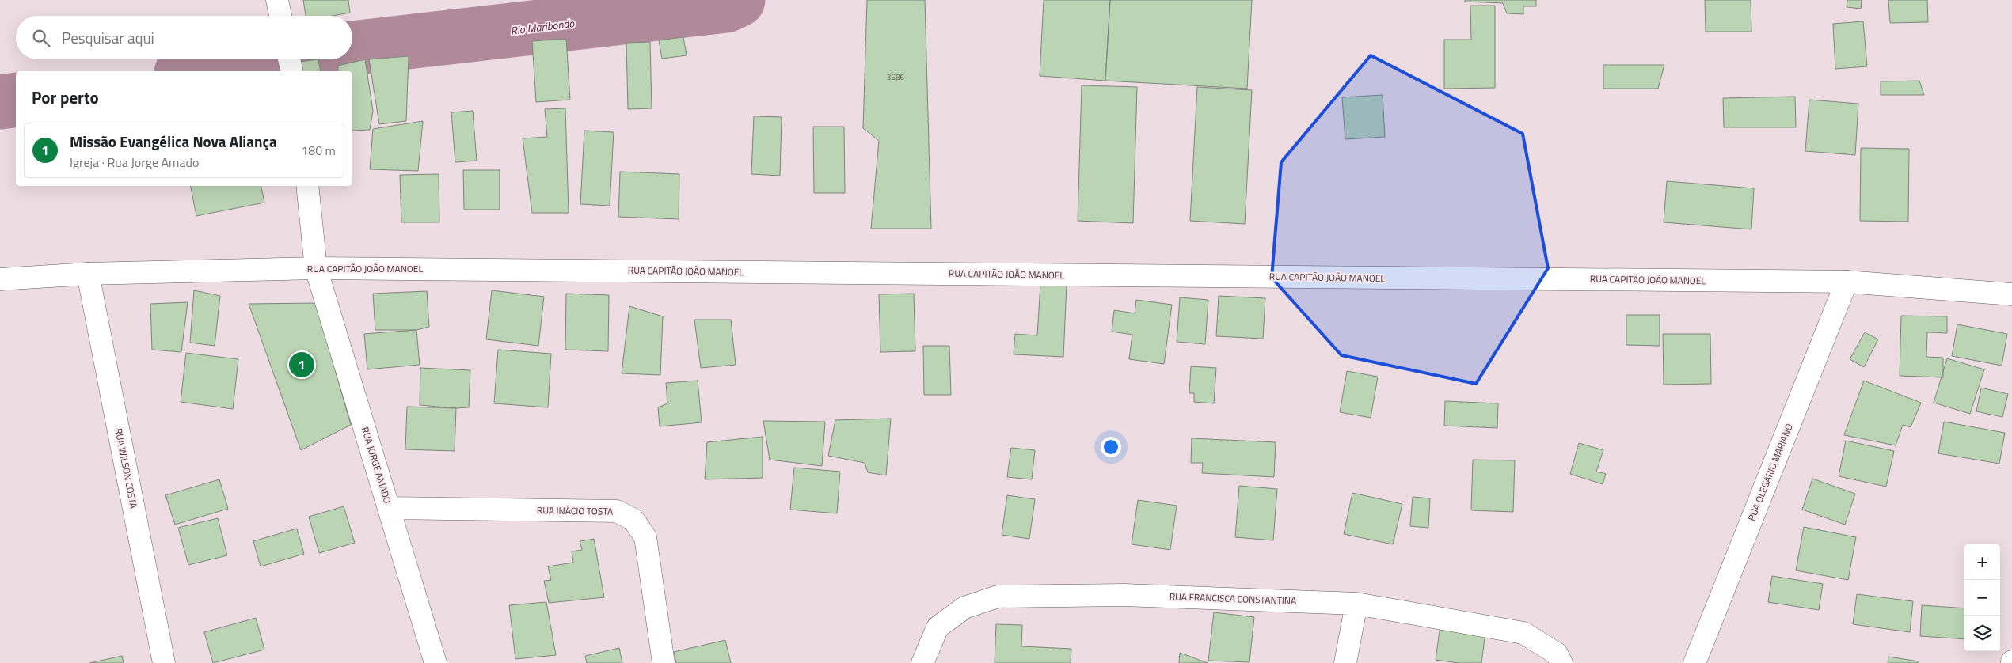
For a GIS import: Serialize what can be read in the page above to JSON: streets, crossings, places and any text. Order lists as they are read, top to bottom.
{
  "streets": {
    "street": [
      "RUA CAPITÃO JOÃO MANOEL",
      "RUA JORGE AMADO",
      "RUA WILSON COSTA",
      "RUA OLEGÁRIO MARIANO",
      "RUA INÁCIO TOSTA",
      "RUA FRANCISCA CONSTANTINA"
    ]
  },
  "crossings": [
    ["RUA CAPITÃO JOÃO MANOEL", "RUA JORGE AMADO"],
    ["RUA CAPITÃO JOÃO MANOEL", "RUA WILSON COSTA"],
    ["RUA CAPITÃO JOÃO MANOEL", "RUA OLEGÁRIO MARIANO"],
    ["RUA JORGE AMADO", "RUA INÁCIO TOSTA"]
  ],
  "water": ["Rio Maribondo"],
  "house_numbers": ["3586"],
  "page": {
    "search": "Pesquisar aqui",
    "heading": "Por perto",
    "list": [
      {
        "mark": "1",
        "name": "Missão Evangélica Nova Aliança",
        "note": "Igreja · Rua Jorge Amado",
        "value": "180 m"
      }
    ],
    "pins": "1",
    "map_buttons": ["+", "−"]
  }
}
